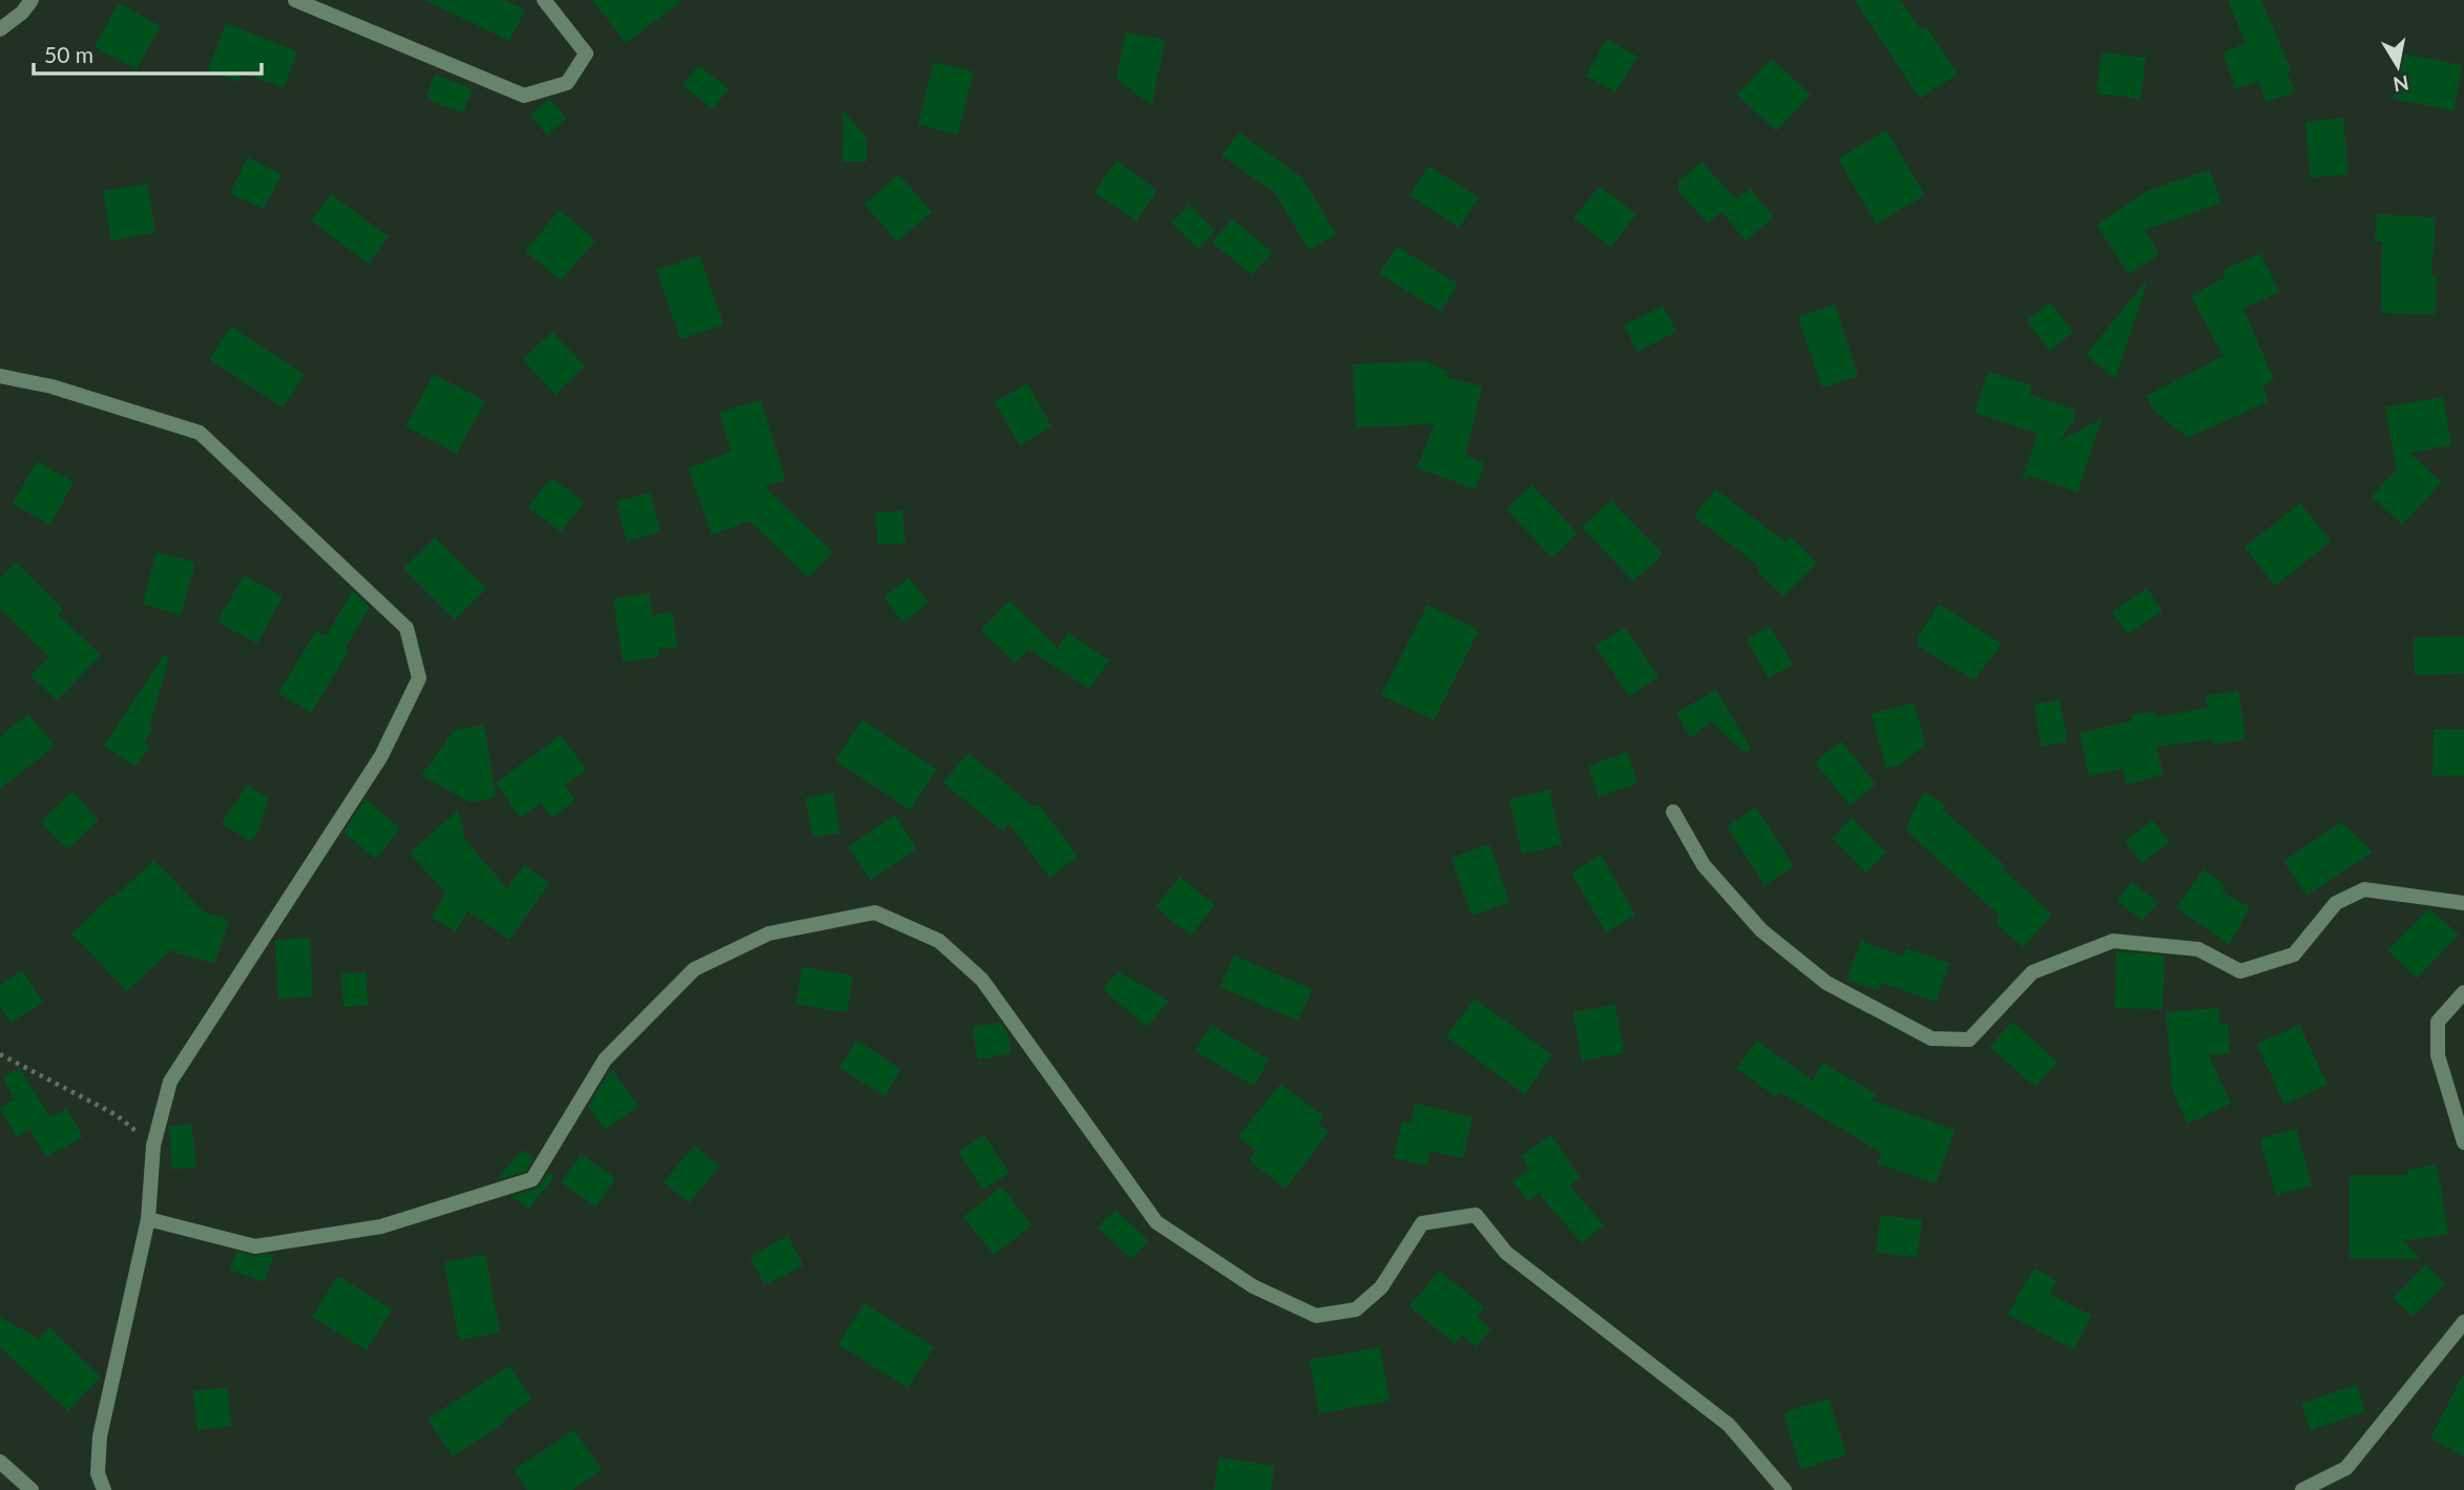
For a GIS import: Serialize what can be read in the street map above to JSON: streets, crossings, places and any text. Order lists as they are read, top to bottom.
{
  "scale_bar": "50 m",
  "north": "bottom"
}
